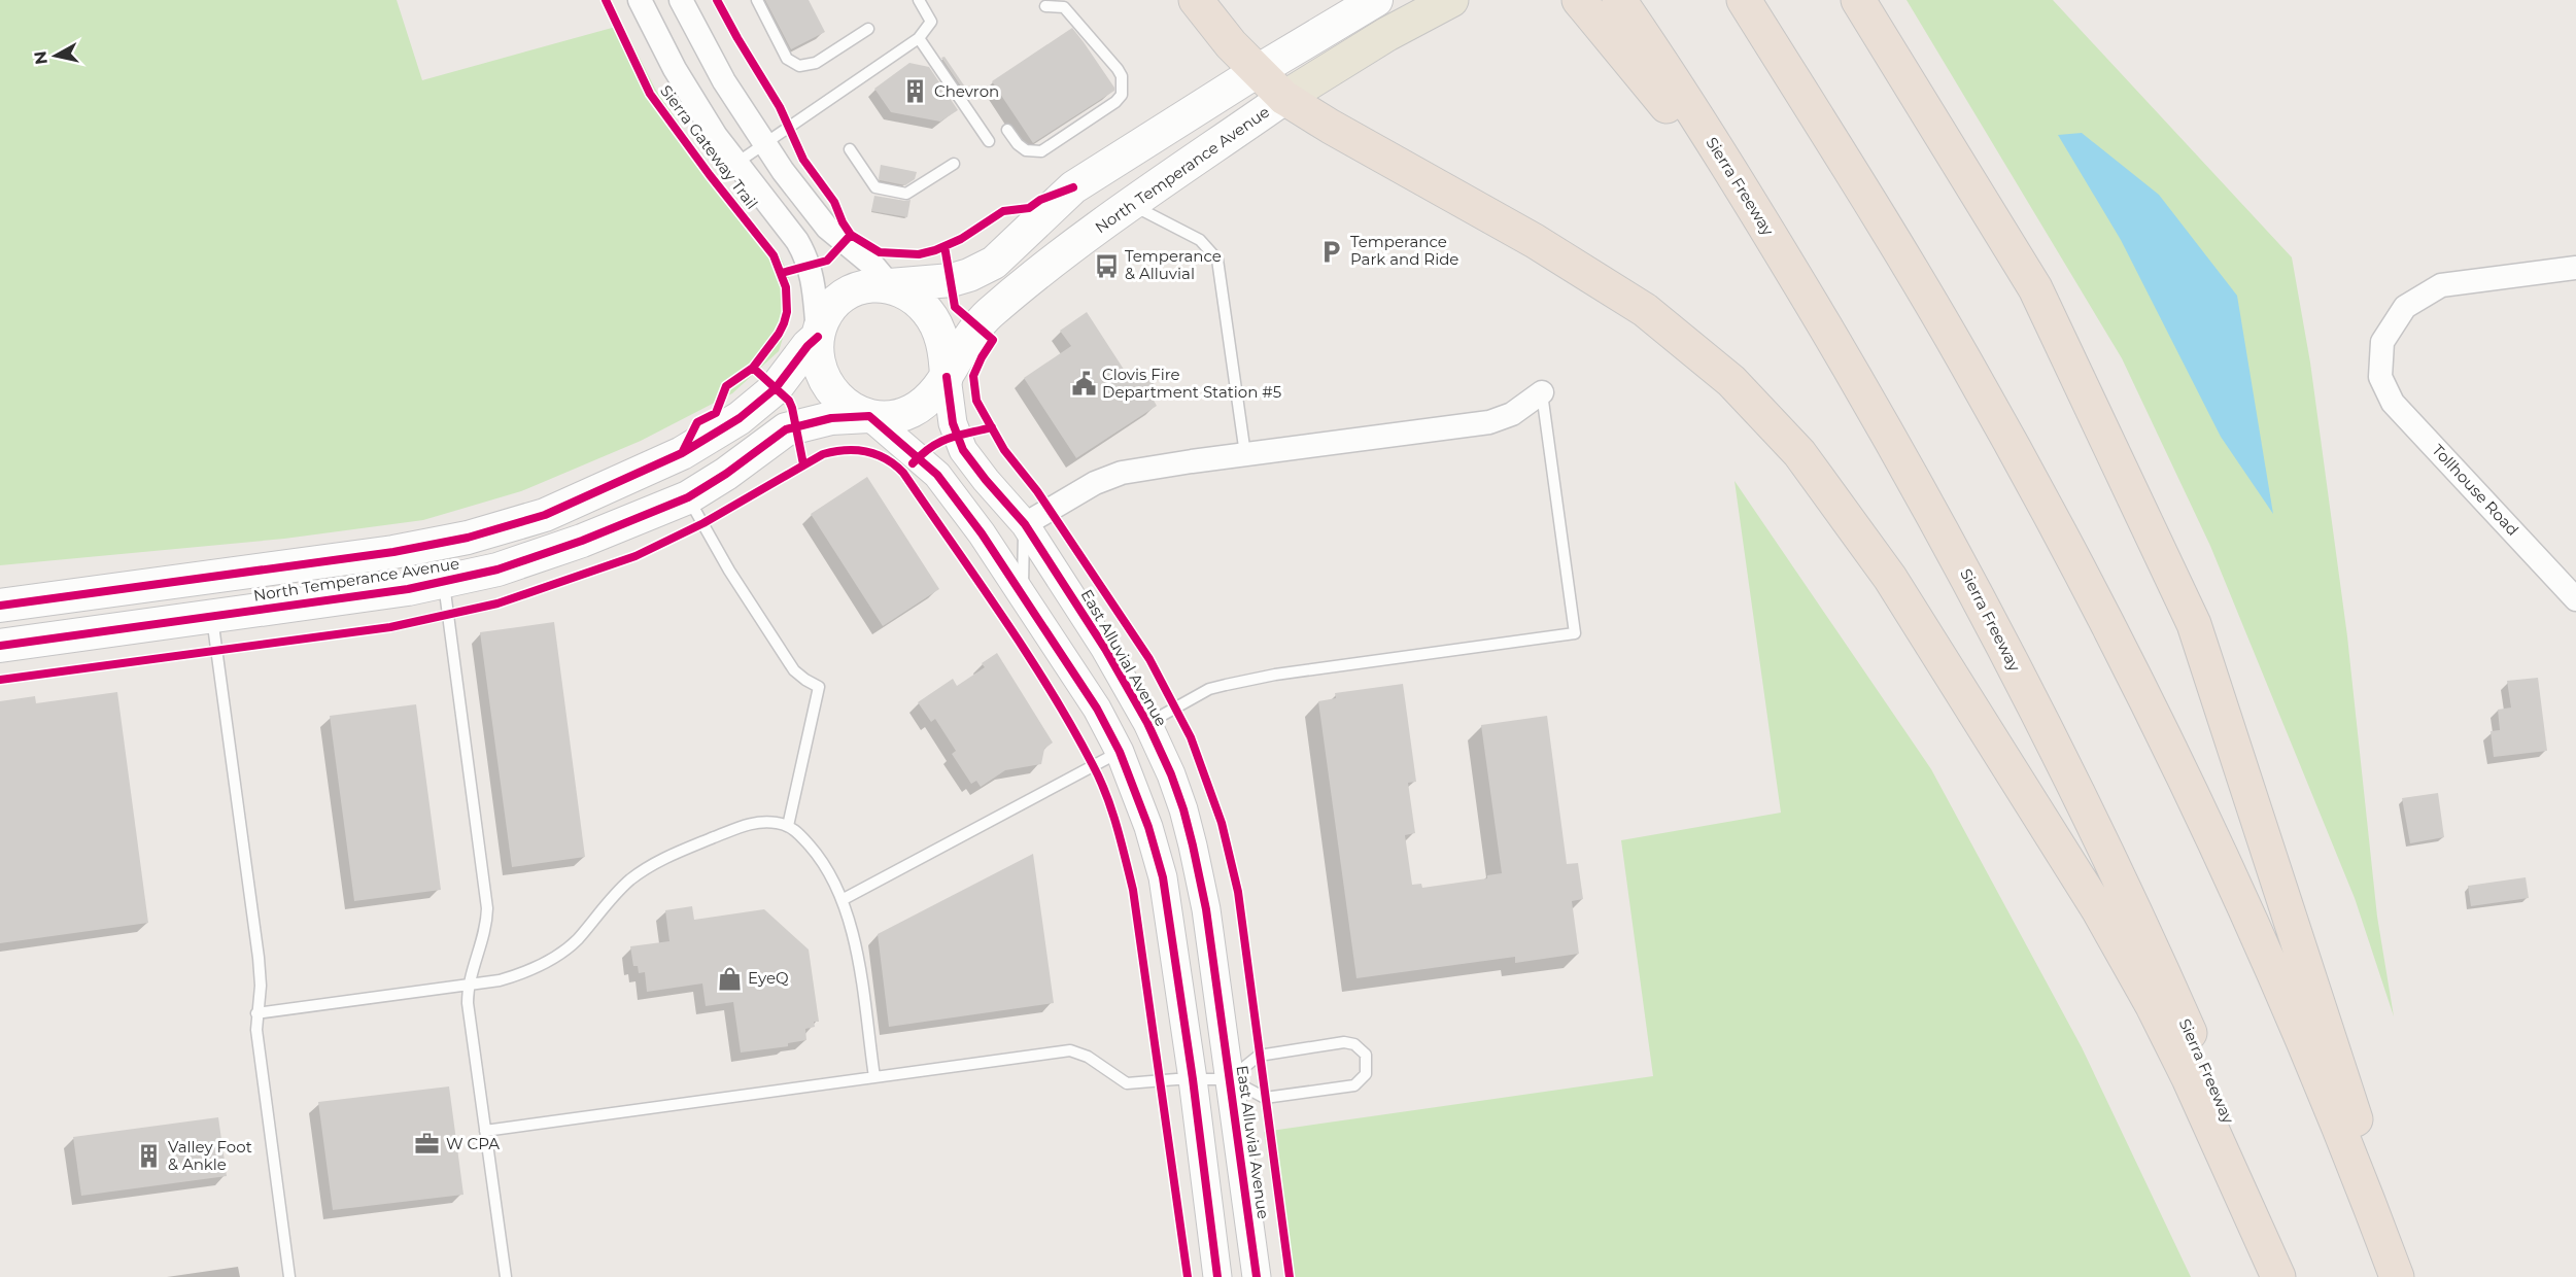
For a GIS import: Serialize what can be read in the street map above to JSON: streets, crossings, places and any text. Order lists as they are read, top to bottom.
{
  "streets": {
    "highway": ["Sierra Freeway"],
    "main road": ["North Temperance Avenue"],
    "street": ["Tollhouse Road", "East Alluvial Avenue"],
    "cycle path": ["Sierra Gateway Trail"]
  },
  "crossings": [
    ["North Temperance Avenue", "East Alluvial Avenue"]
  ],
  "places": {
    "building": ["Chevron", "Valley Foot & Ankle"],
    "parking": ["Temperance Park and Ride"],
    "bus stop": ["Temperance & Alluvial"],
    "public building": ["Clovis Fire Department Station #5"],
    "shop": ["EyeQ"],
    "office": ["W CPA"]
  },
  "north": "left"
}
